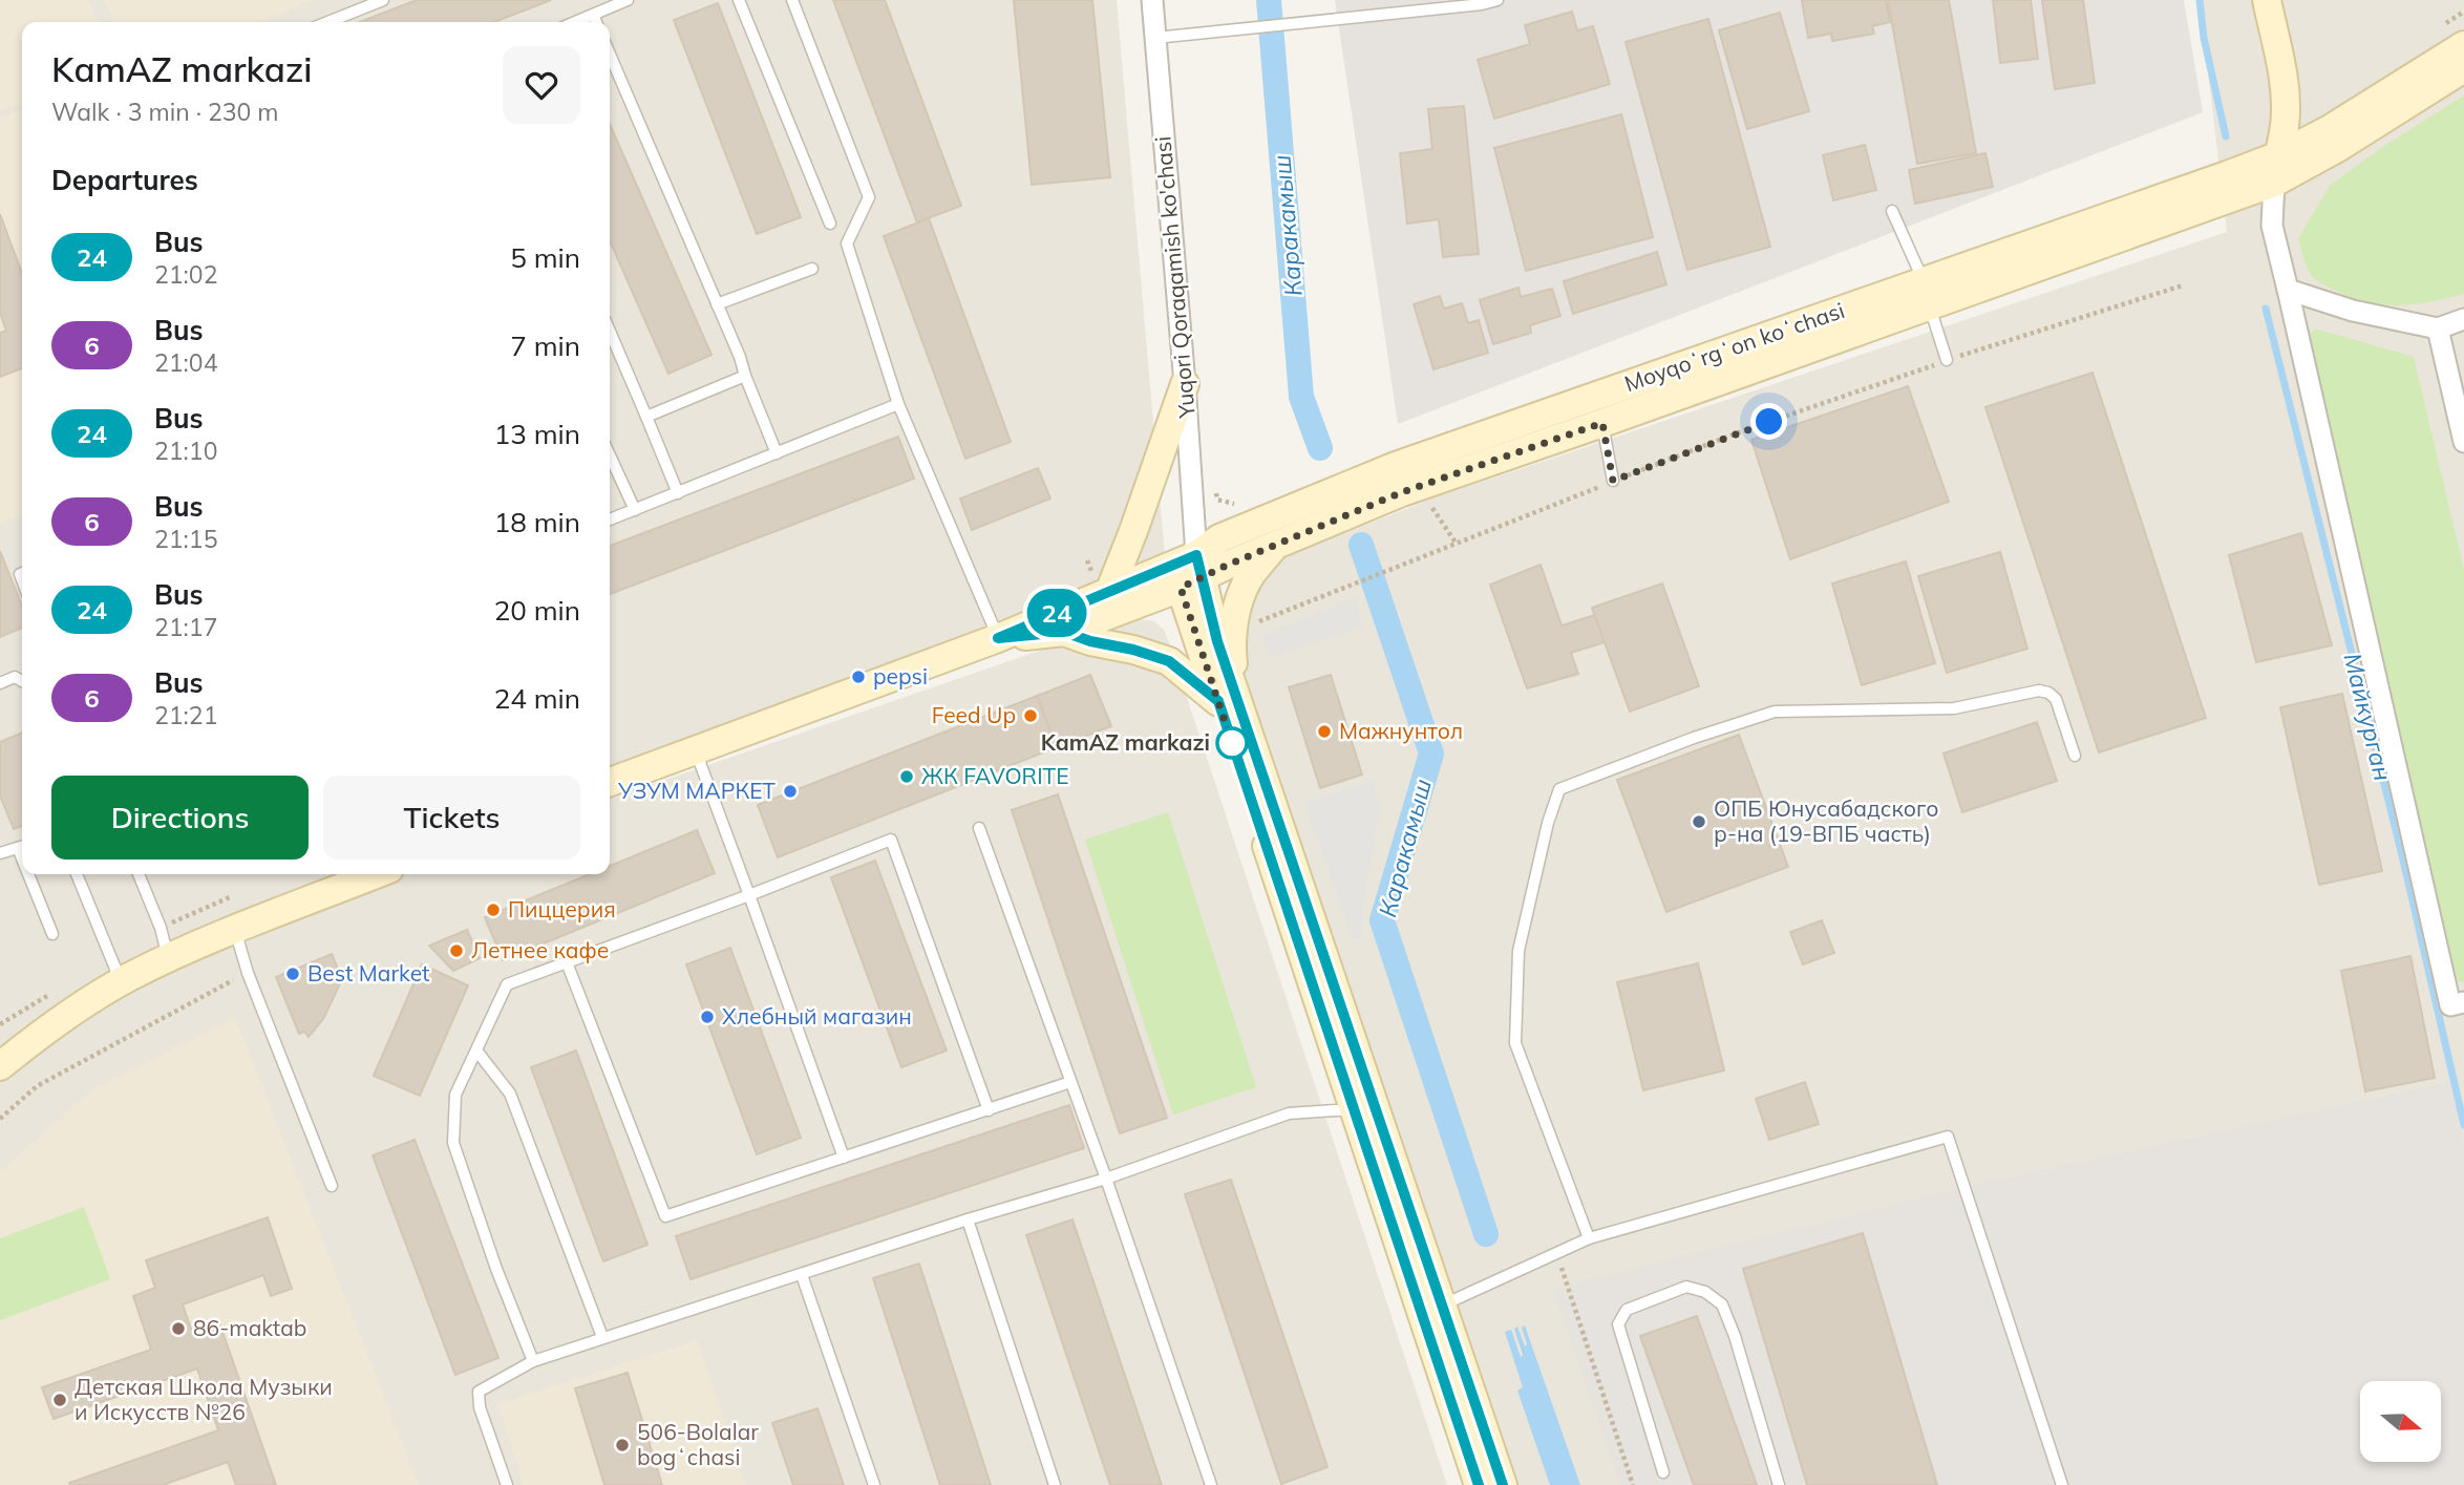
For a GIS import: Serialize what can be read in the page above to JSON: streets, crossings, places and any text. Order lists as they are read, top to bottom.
{
  "streets": {
    "main road": ["Yuqori Qoraqamish ko'chasi", "Moyqoʻrgʻon koʻchasi"]
  },
  "crossings": [
    ["Yuqori Qoraqamish ko'chasi", "Moyqoʻrgʻon koʻchasi"]
  ],
  "water": ["Каракамыш", "Майкурган"],
  "places": [
    "pepsi",
    "Feed Up",
    "Мажнунтол",
    "KamAZ markazi",
    "ЖК FAVORITE",
    "УЗУМ МАРКЕТ",
    "ОПБ Юнусабадского р-на (19-ВПБ часть)",
    "Пиццерия",
    "Летнее кафе",
    "Best Market",
    "Хлебный магазин",
    "86-maktab",
    "Детская Школа Музыки и Искусств №26",
    "506-Bolalar bogʻchasi"
  ],
  "lines": ["bus line 24"],
  "north": "right",
  "page": {
    "on_map": "24",
    "heading": [
      ["KamAZ markazi", "Walk · 3 min · 230 m"],
      "Departures"
    ],
    "list": [
      {
        "mark": "24",
        "name": "Bus",
        "note": "21:02",
        "value": "5 min"
      },
      {
        "mark": "6",
        "name": "Bus",
        "note": "21:04",
        "value": "7 min"
      },
      {
        "mark": "24",
        "name": "Bus",
        "note": "21:10",
        "value": "13 min"
      },
      {
        "mark": "6",
        "name": "Bus",
        "note": "21:15",
        "value": "18 min"
      },
      {
        "mark": "24",
        "name": "Bus",
        "note": "21:17",
        "value": "20 min"
      },
      {
        "mark": "6",
        "name": "Bus",
        "note": "21:21",
        "value": "24 min"
      }
    ],
    "buttons": ["Directions", "Tickets"]
  }
}
